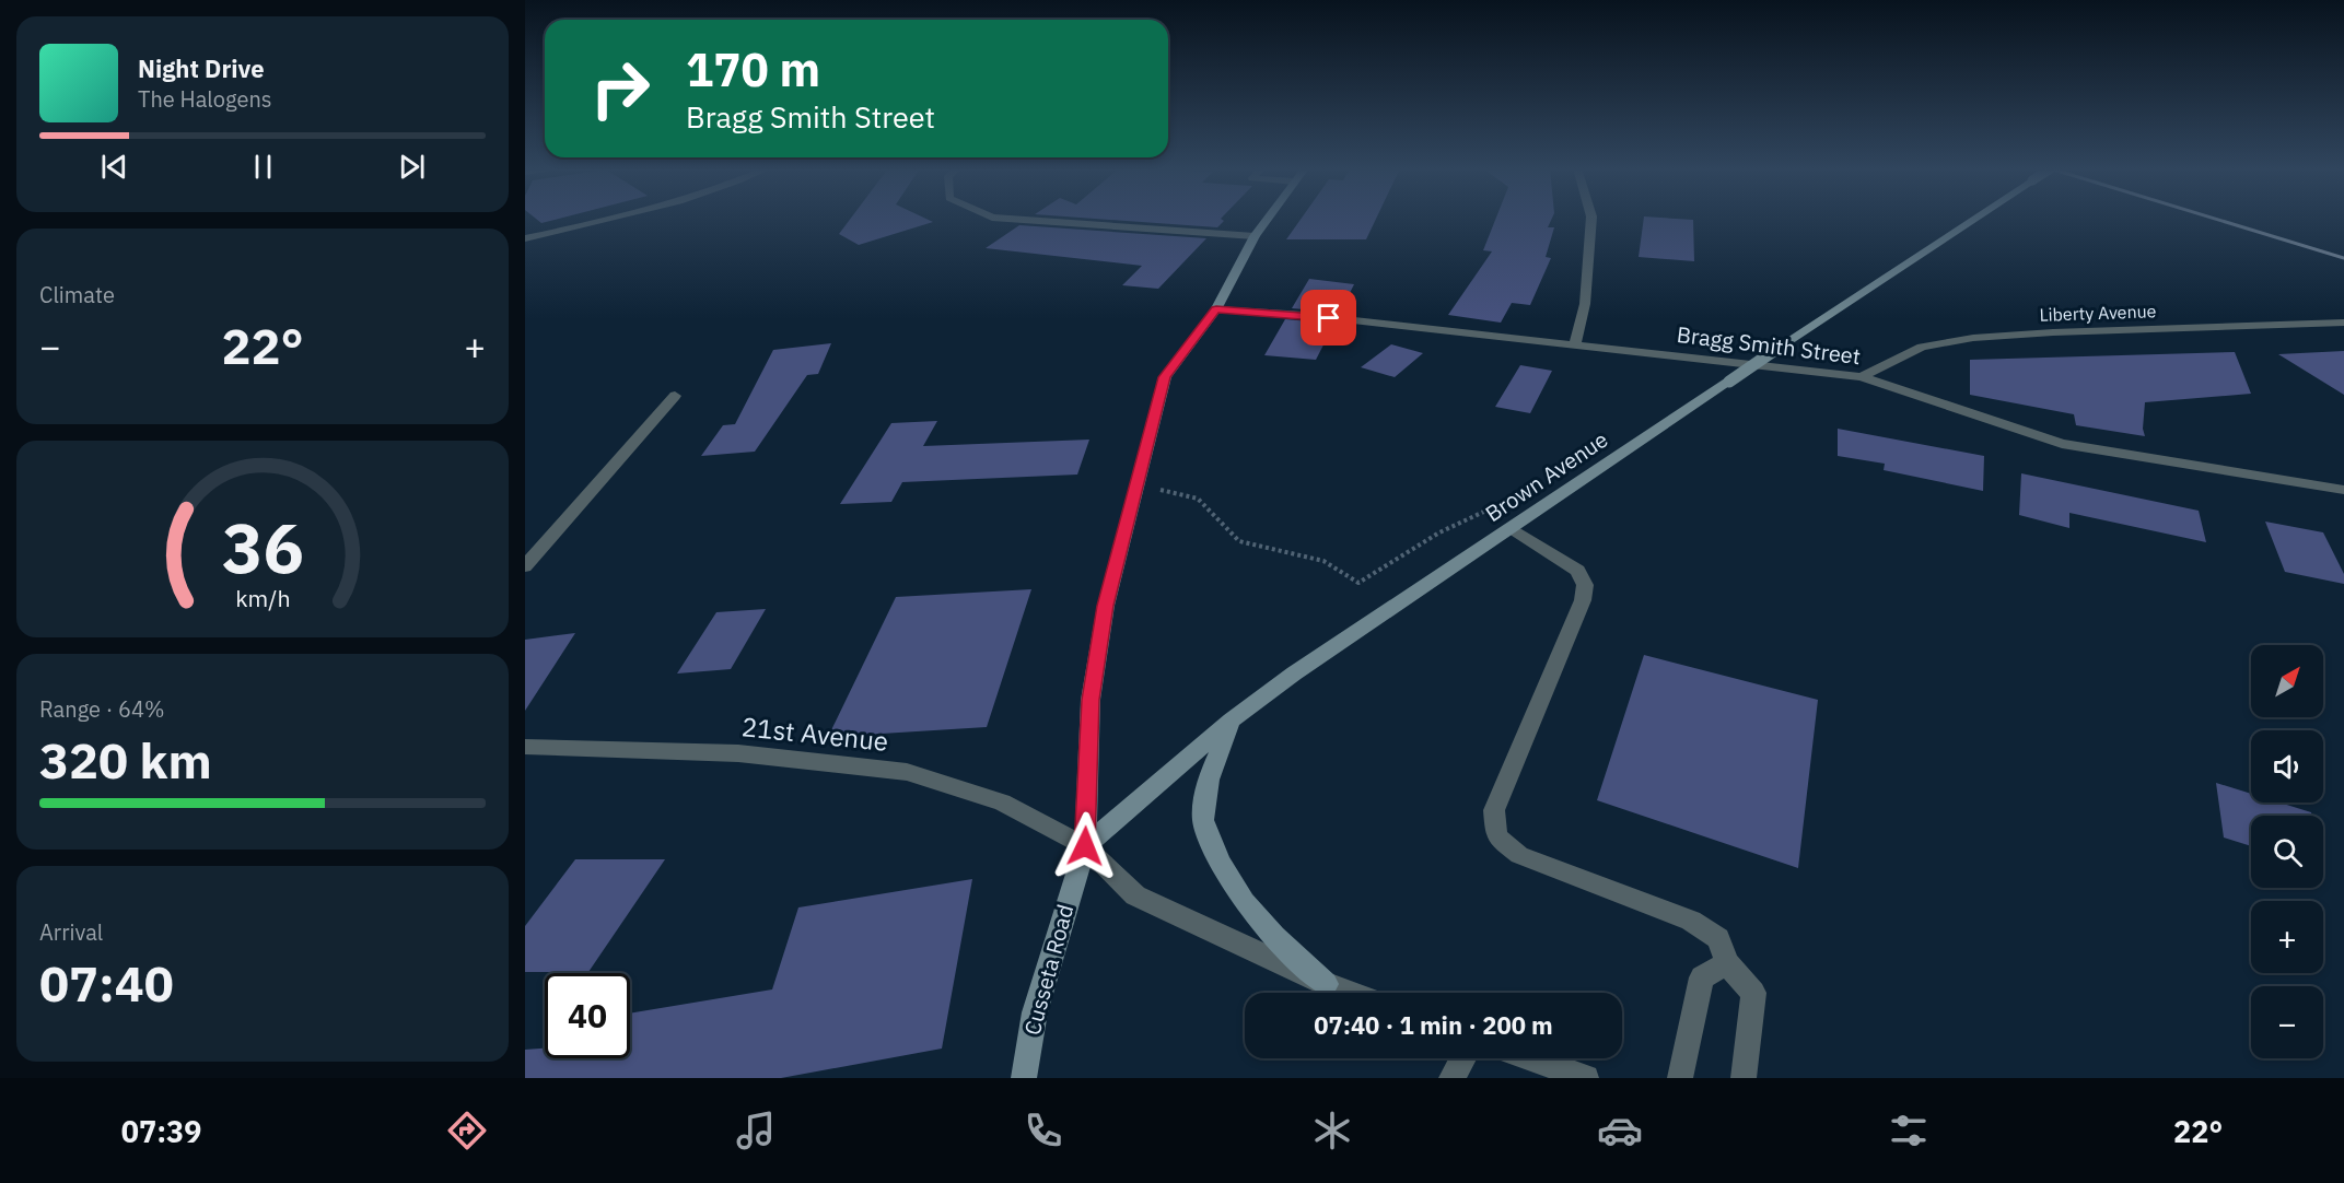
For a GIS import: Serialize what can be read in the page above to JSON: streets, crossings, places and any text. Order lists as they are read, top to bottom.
{
  "streets": {
    "street": [
      "Liberty Avenue",
      "Bragg Smith Street",
      "Brown Avenue",
      "21st Avenue",
      "Cusseta Road"
    ]
  },
  "crossings": [
    ["Liberty Avenue", "Bragg Smith Street"],
    ["Bragg Smith Street", "Cusseta Road"],
    ["Brown Avenue", "21st Avenue"],
    ["Brown Avenue", "Cusseta Road"],
    ["21st Avenue", "Cusseta Road"]
  ],
  "north": "top right",
  "page": {
    "turn": ["170 m", "Bragg Smith Street"],
    "song": ["Night Drive", "The Halogens"],
    "tile": [
      "Climate",
      ["Range · 64%", "320 km"],
      ["Arrival", "07:40"]
    ],
    "heat": ["−", "22°", "+"],
    "map_buttons": ["+", "−"],
    "limit": "40",
    "trip": "07:40 · 1 min · 200 m",
    "tabs": ["07:39", "22°"],
    "gauge": ["36", "km/h"]
  }
}
